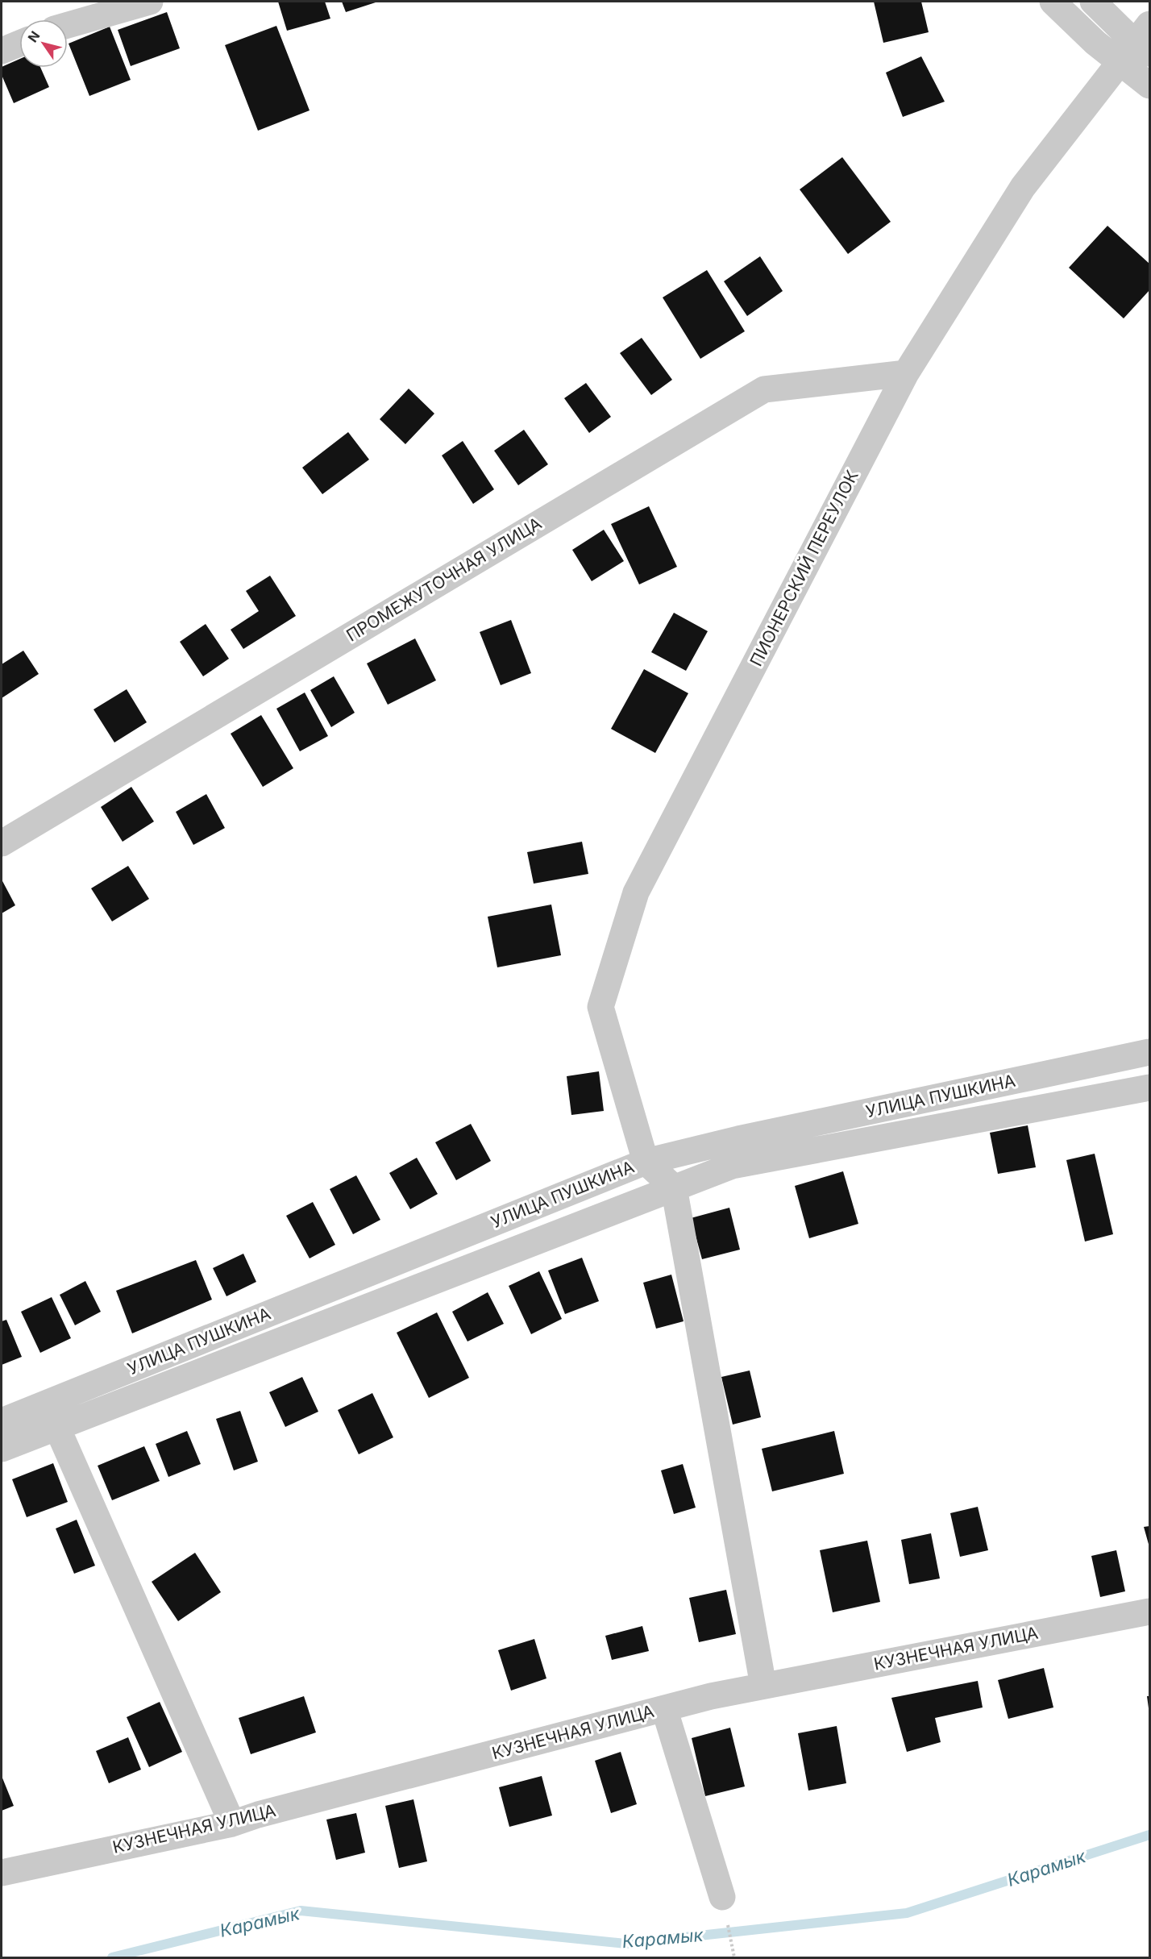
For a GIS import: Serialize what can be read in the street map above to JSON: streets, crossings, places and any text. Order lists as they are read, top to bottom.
{
  "streets": {
    "street": [
      "ПИОНЕРСКИЙ ПЕРЕУЛОК",
      "ПРОМЕЖУТОЧНАЯ УЛИЦА",
      "УЛИЦА ПУШКИНА",
      "КУЗНЕЧНАЯ УЛИЦА"
    ]
  },
  "crossings": [
    ["ПИОНЕРСКИЙ ПЕРЕУЛОК", "ПРОМЕЖУТОЧНАЯ УЛИЦА"],
    ["ПИОНЕРСКИЙ ПЕРЕУЛОК", "УЛИЦА ПУШКИНА"]
  ],
  "water": ["Карамык"],
  "north": "top left"
}
